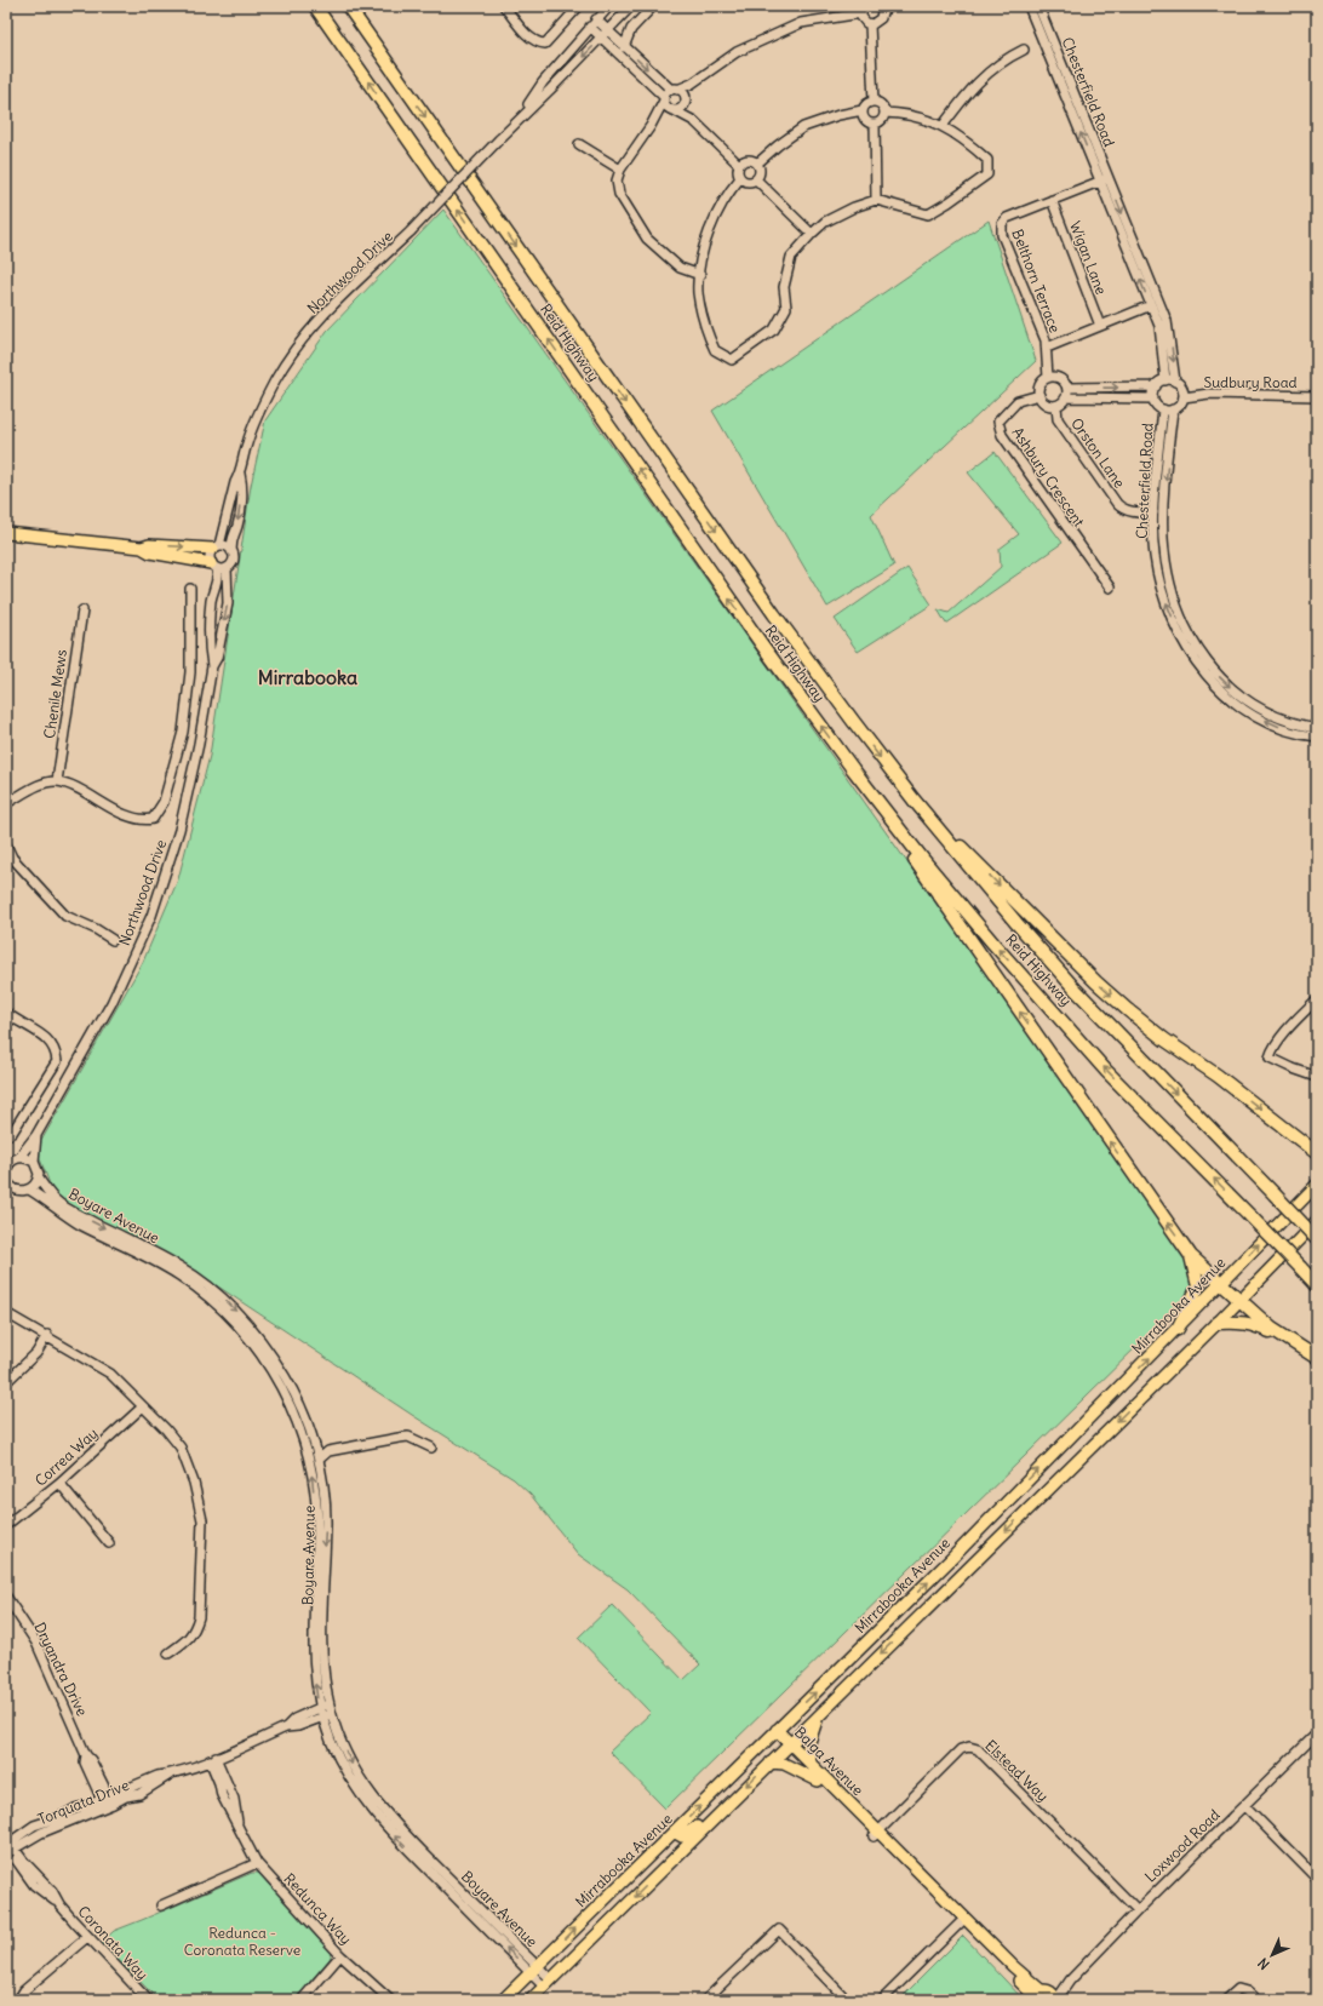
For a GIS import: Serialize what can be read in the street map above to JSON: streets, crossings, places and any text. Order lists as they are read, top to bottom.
{
  "streets": {
    "highway": ["Reid Highway"],
    "main road": ["Mirrabooka Avenue", "Balga Avenue"],
    "street": [
      "Chesterfield Road",
      "Wigan Lane",
      "Northwood Drive",
      "Belthorn Terrace",
      "Sudbury Road",
      "Orston Lane",
      "Ashbury Crescent",
      "Chenile Mews",
      "Boyare Avenue",
      "Correa Way",
      "Dryandra Drive",
      "Elstead Way",
      "Torquata Drive",
      "Loxwood Road",
      "Redunca Way",
      "Coronata Way"
    ]
  },
  "crossings": [
    ["Chesterfield Road", "Belthorn Terrace"],
    ["Chesterfield Road", "Sudbury Road"],
    ["Chesterfield Road", "Orston Lane"],
    ["Wigan Lane", "Belthorn Terrace"],
    ["Belthorn Terrace", "Orston Lane"],
    ["Belthorn Terrace", "Ashbury Crescent"],
    ["Orston Lane", "Ashbury Crescent"],
    ["Boyare Avenue", "Mirrabooka Avenue"],
    ["Boyare Avenue", "Torquata Drive"],
    ["Mirrabooka Avenue", "Balga Avenue"],
    ["Dryandra Drive", "Torquata Drive"],
    ["Balga Avenue", "Elstead Way"],
    ["Balga Avenue", "Loxwood Road"],
    ["Elstead Way", "Loxwood Road"],
    ["Torquata Drive", "Redunca Way"],
    ["Torquata Drive", "Coronata Way"]
  ],
  "districts": ["Mirrabooka"],
  "parks": ["Redunca - Coronata Reserve"],
  "north": "bottom left"
}
